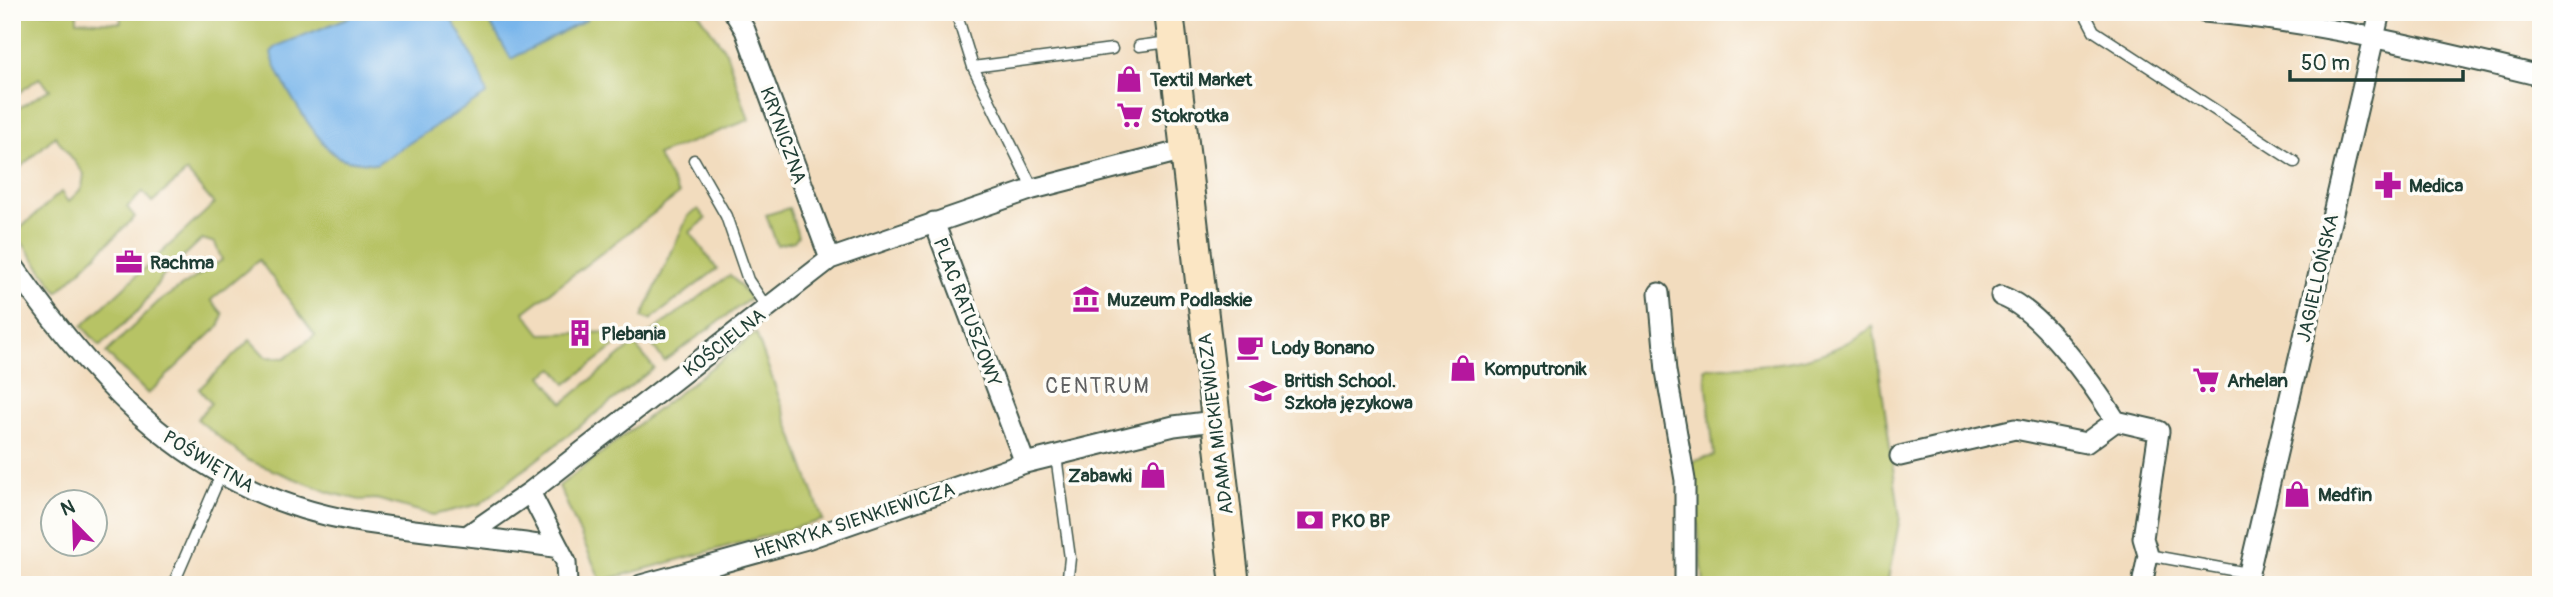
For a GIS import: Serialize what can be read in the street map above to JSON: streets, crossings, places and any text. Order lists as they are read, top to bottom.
{
  "streets": {
    "main road": ["ADAMA MICKIEWICZA"],
    "street": [
      "KRYNICZNA",
      "JAGIELLOŃSKA",
      "PLAC RATUSZOWY",
      "KOŚCIELNA",
      "POŚWIĘTNA",
      "HENRYKA SIENKIEWICZA"
    ]
  },
  "crossings": [
    ["KRYNICZNA", "KOŚCIELNA"],
    ["PLAC RATUSZOWY", "KOŚCIELNA"],
    ["PLAC RATUSZOWY", "ADAMA MICKIEWICZA"],
    ["PLAC RATUSZOWY", "HENRYKA SIENKIEWICZA"],
    ["KOŚCIELNA", "POŚWIĘTNA"]
  ],
  "districts": ["CENTRUM"],
  "places": {
    "shop": [
      "Textil Market",
      "Komputronik",
      "Zabawki",
      "Medfin"
    ],
    "supermarket": ["Stokrotka", "Arhelan"],
    "pharmacy": ["Medica"],
    "office": ["Rachma"],
    "museum": ["Muzeum Podlaskie"],
    "building": ["Plebania"],
    "cafe": ["Lody Bonano"],
    "school or university": ["British School. Szkoła językowa"],
    "bank": ["PKO BP"]
  },
  "scale_bar": "50 m",
  "north": "top left"
}
